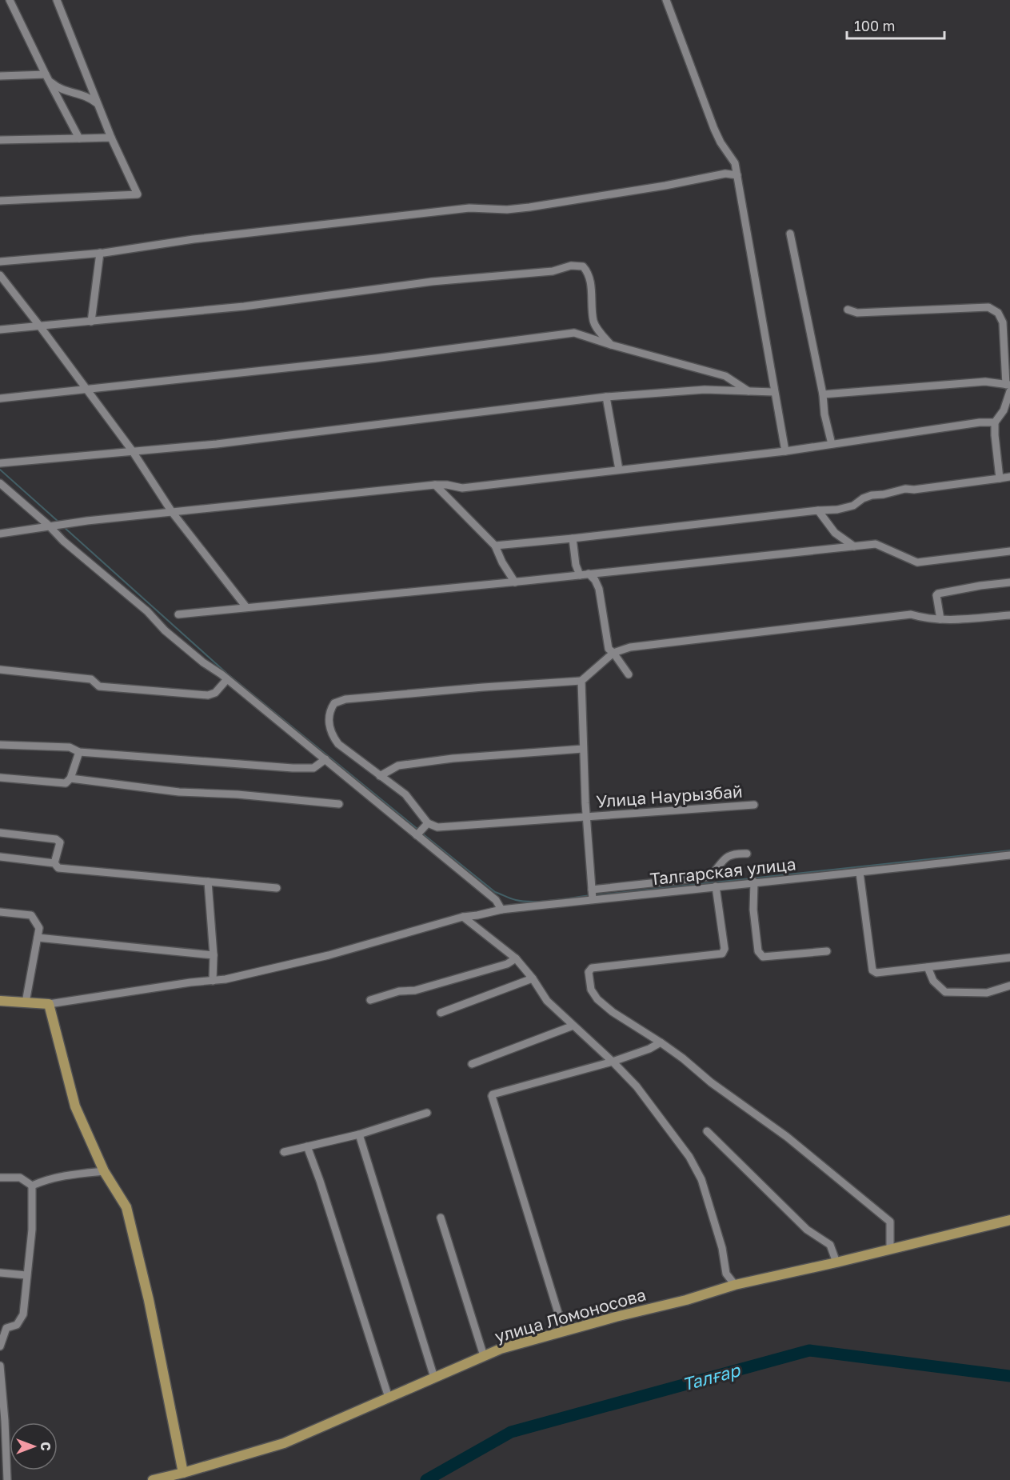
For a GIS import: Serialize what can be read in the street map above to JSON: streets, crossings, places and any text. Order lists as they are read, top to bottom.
{
  "streets": {
    "main road": ["улица Ломоносова"],
    "street": ["Улица Наурызбай", "Талгарская улица"]
  },
  "water": ["Талғар"],
  "scale_bar": "100 m",
  "north": "right"
}
